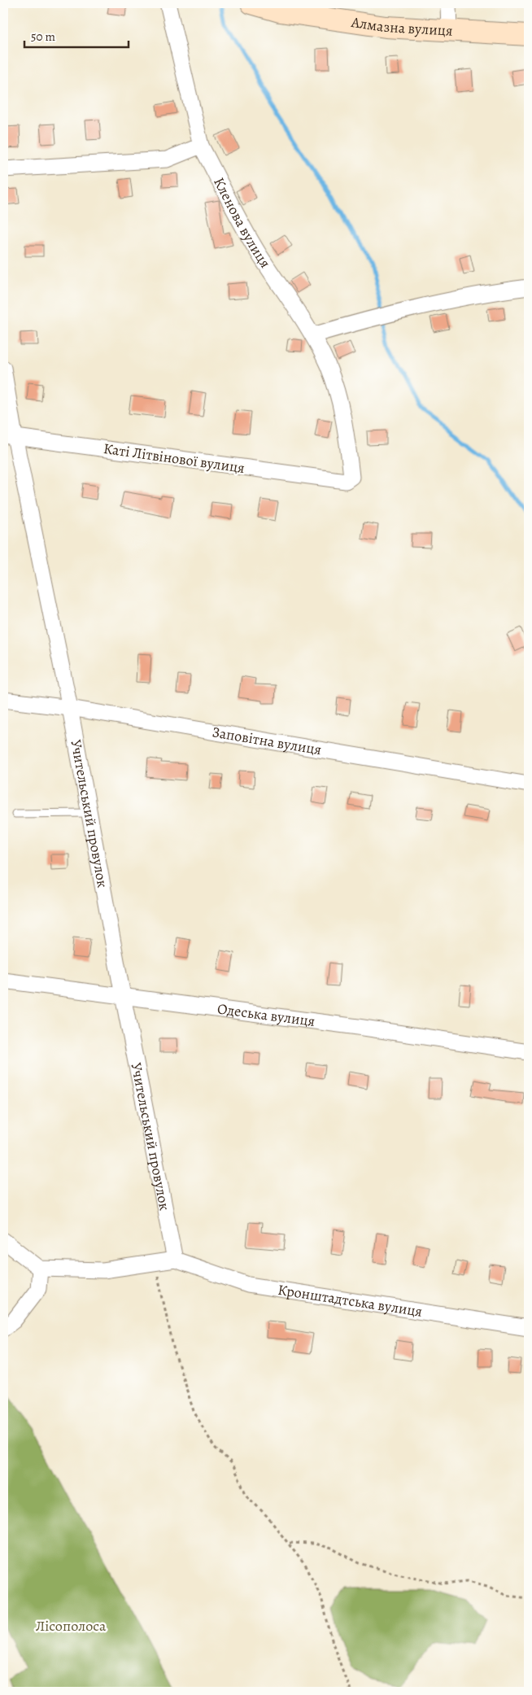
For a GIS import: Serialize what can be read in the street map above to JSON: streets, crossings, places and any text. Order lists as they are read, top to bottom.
{
  "streets": {
    "main road": ["Алмазна вулиця"],
    "street": [
      "Кленова вулиця",
      "Каті Літвінової вулиця",
      "Заповітна вулиця",
      "Учительський провулок",
      "Одеська вулиця",
      "Кронштадтська вулиця"
    ]
  },
  "crossings": [
    ["Кленова вулиця", "Каті Літвінової вулиця"],
    ["Каті Літвінової вулиця", "Учительський провулок"],
    ["Заповітна вулиця", "Учительський провулок"],
    ["Учительський провулок", "Одеська вулиця"],
    ["Учительський провулок", "Кронштадтська вулиця"]
  ],
  "parks": ["Лісополоса"],
  "scale_bar": "50 m"
}
